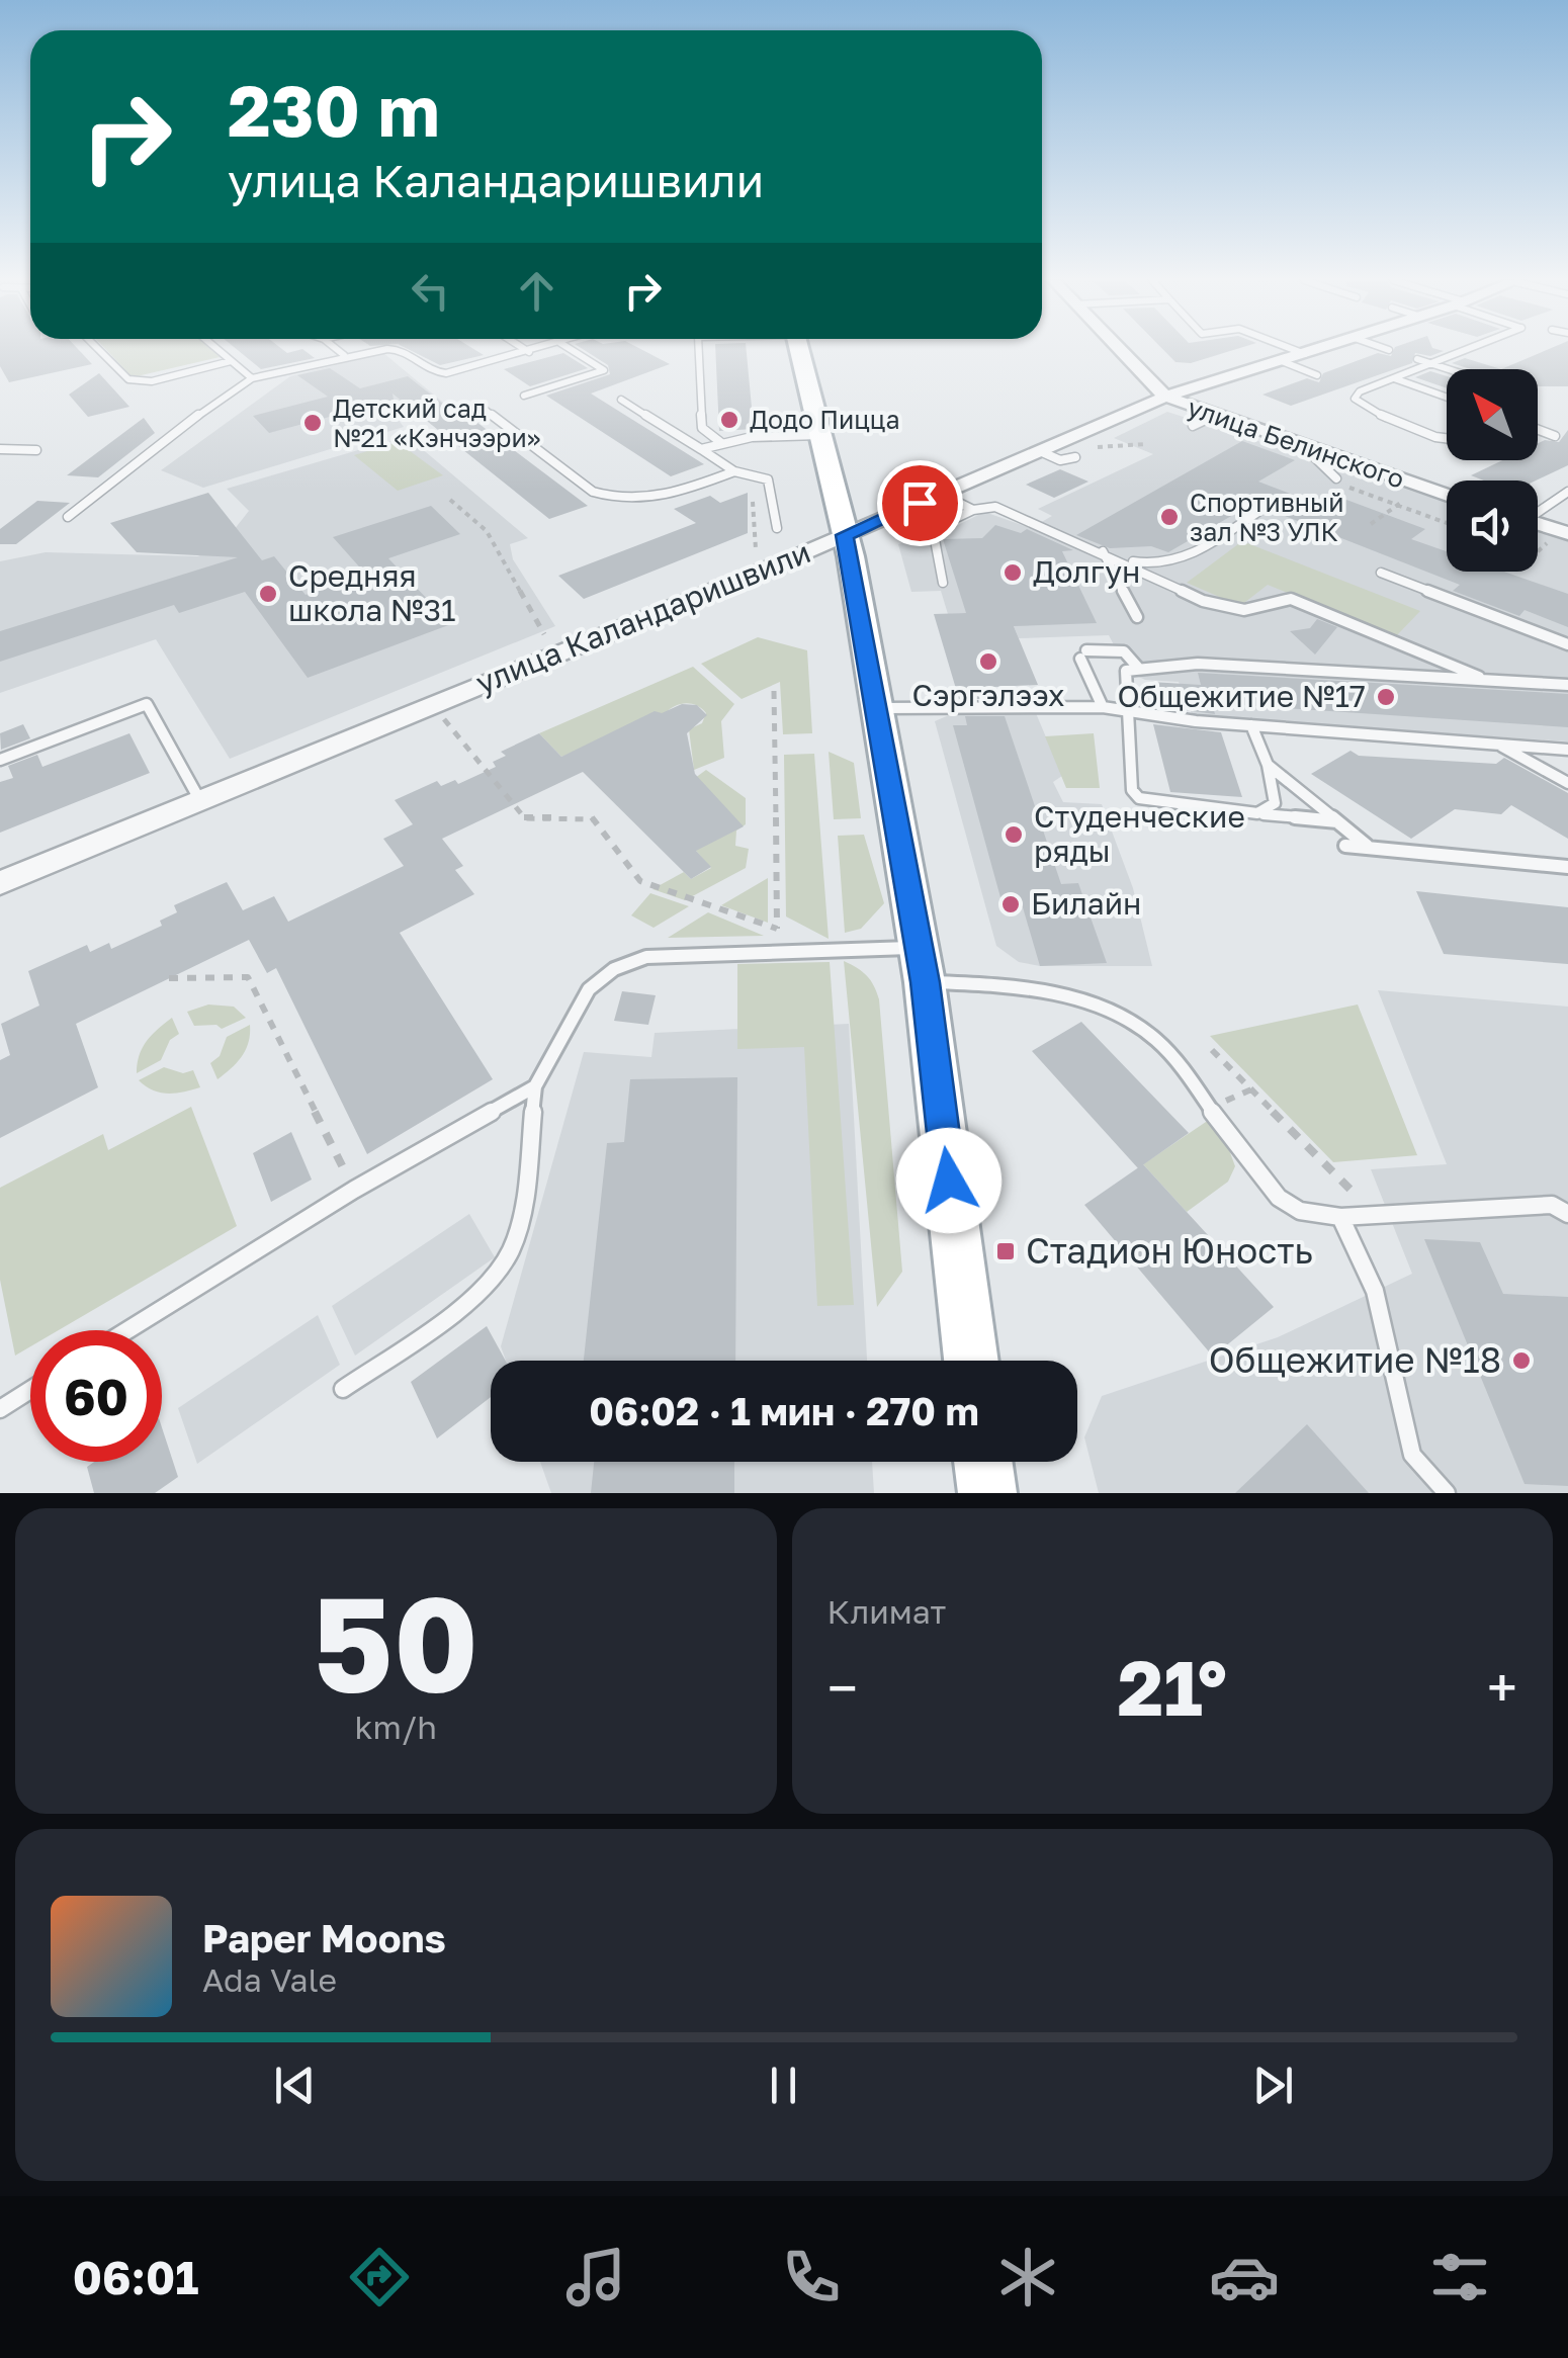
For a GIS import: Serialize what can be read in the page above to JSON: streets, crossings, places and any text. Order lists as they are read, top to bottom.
{
  "streets": {
    "street": ["улица Белинского", "улица Каландаришвили"]
  },
  "crossings": [
    ["улица Белинского", "улица Каландаришвили"]
  ],
  "places": {
    "other": [
      "Додо Пицца",
      "Детский сад №21 «Кэнчээри»",
      "Спортивный зал №3 УЛК",
      "Долгун",
      "Средняя школа №31",
      "Сэргэлээх",
      "Общежитие №17",
      "Студенческие ряды",
      "Билайн",
      "Общежитие №18"
    ],
    "transit": ["Стадион Юность"]
  },
  "north": "top left",
  "page": {
    "turn": ["230 m", "улица Каландаришвили"],
    "limit": "60",
    "trip": "06:02 · 1 мин · 270 m",
    "tile": [
      ["50", "km/h"],
      "Климат"
    ],
    "heat": ["−", "21°", "+"],
    "song": ["Paper Moons", "Ada Vale"],
    "tabs": "06:01"
  }
}
